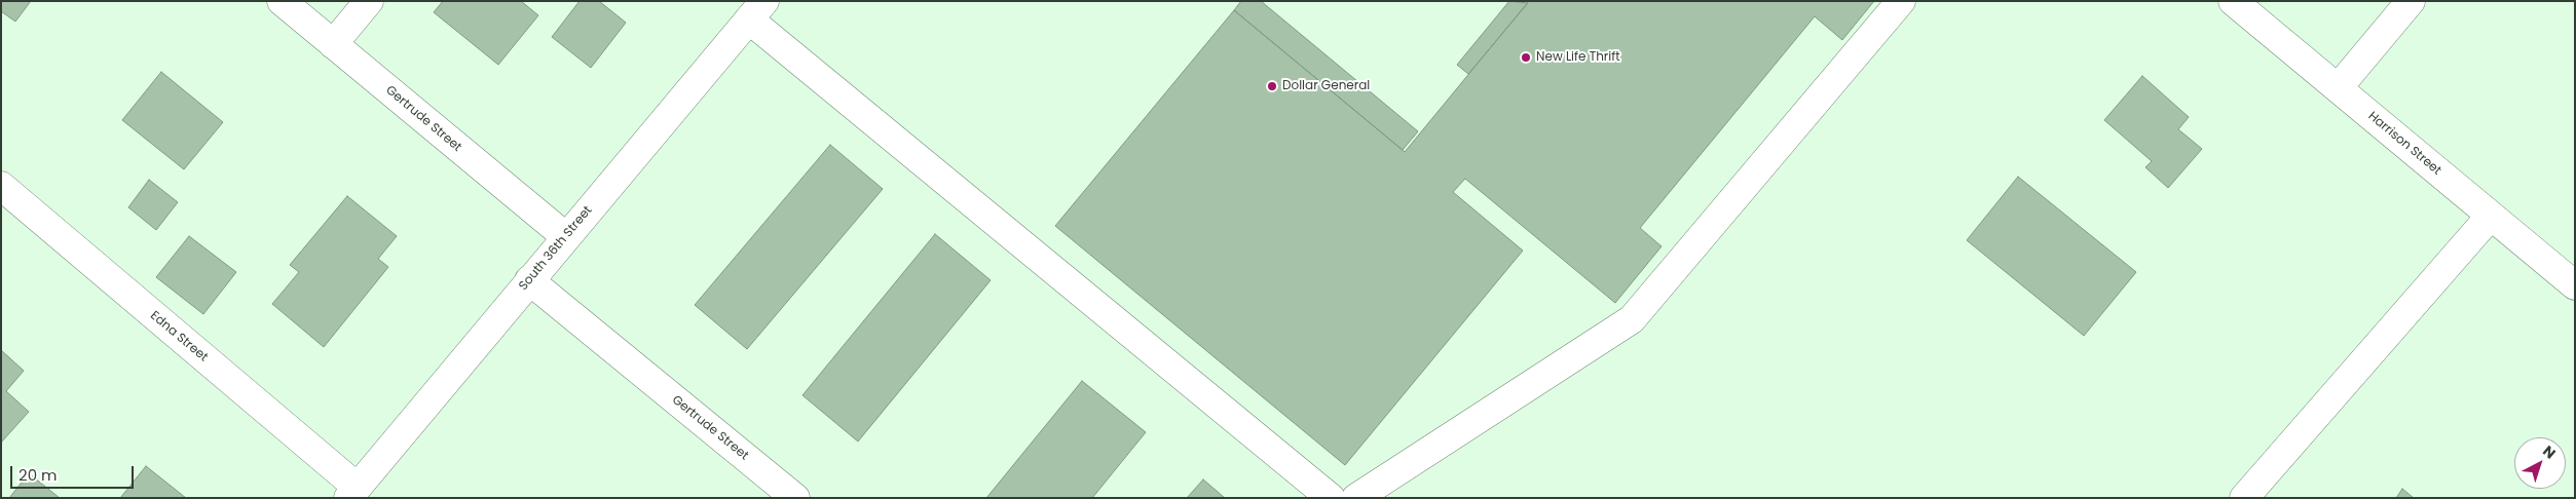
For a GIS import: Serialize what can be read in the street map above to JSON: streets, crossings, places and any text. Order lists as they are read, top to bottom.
{
  "streets": {
    "street": [
      "Gertrude Street",
      "Harrison Street",
      "South 36th Street",
      "Edna Street"
    ]
  },
  "crossings": [
    ["Gertrude Street", "South 36th Street"],
    ["South 36th Street", "Edna Street"]
  ],
  "places": ["New Life Thrift", "Dollar General"],
  "scale_bar": "20 m",
  "north": "top right"
}
